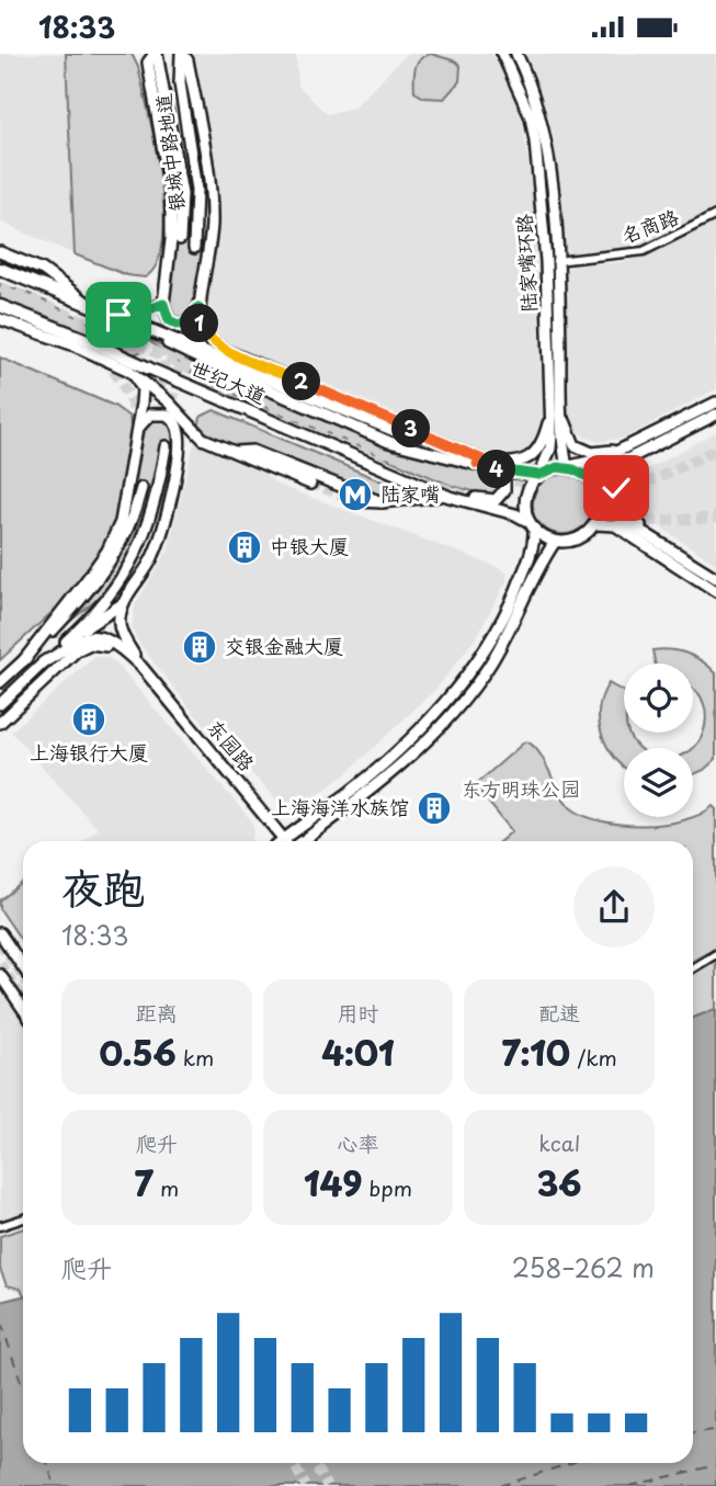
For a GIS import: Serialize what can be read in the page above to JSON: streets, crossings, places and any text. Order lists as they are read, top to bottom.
{
  "streets": {
    "main road": [
      "银城中路地道",
      "陆家嘴环路",
      "世纪大道",
      "东园路"
    ],
    "street": ["名商路"]
  },
  "crossings": [
    ["名商路", "陆家嘴环路"],
    ["陆家嘴环路", "世纪大道"]
  ],
  "parks": ["东方明珠公园"],
  "places": {
    "metro station": ["陆家嘴"],
    "building": [
      "中银大厦",
      "交银金融大厦",
      "上海银行大厦",
      "上海海洋水族馆"
    ]
  },
  "page": {
    "status": "18:33",
    "pins": [
      "1",
      "2",
      "3",
      "4"
    ],
    "heading": ["夜跑", "18:33"],
    "stats": [
      ["距离", "0.56 km"],
      ["用时", "4:01"],
      ["配速", "7:10 /km"],
      ["爬升", "7 m"],
      ["心率", "149 bpm"],
      ["kcal", "36"]
    ],
    "chart": ["爬升", "258–262 m"]
  }
}
